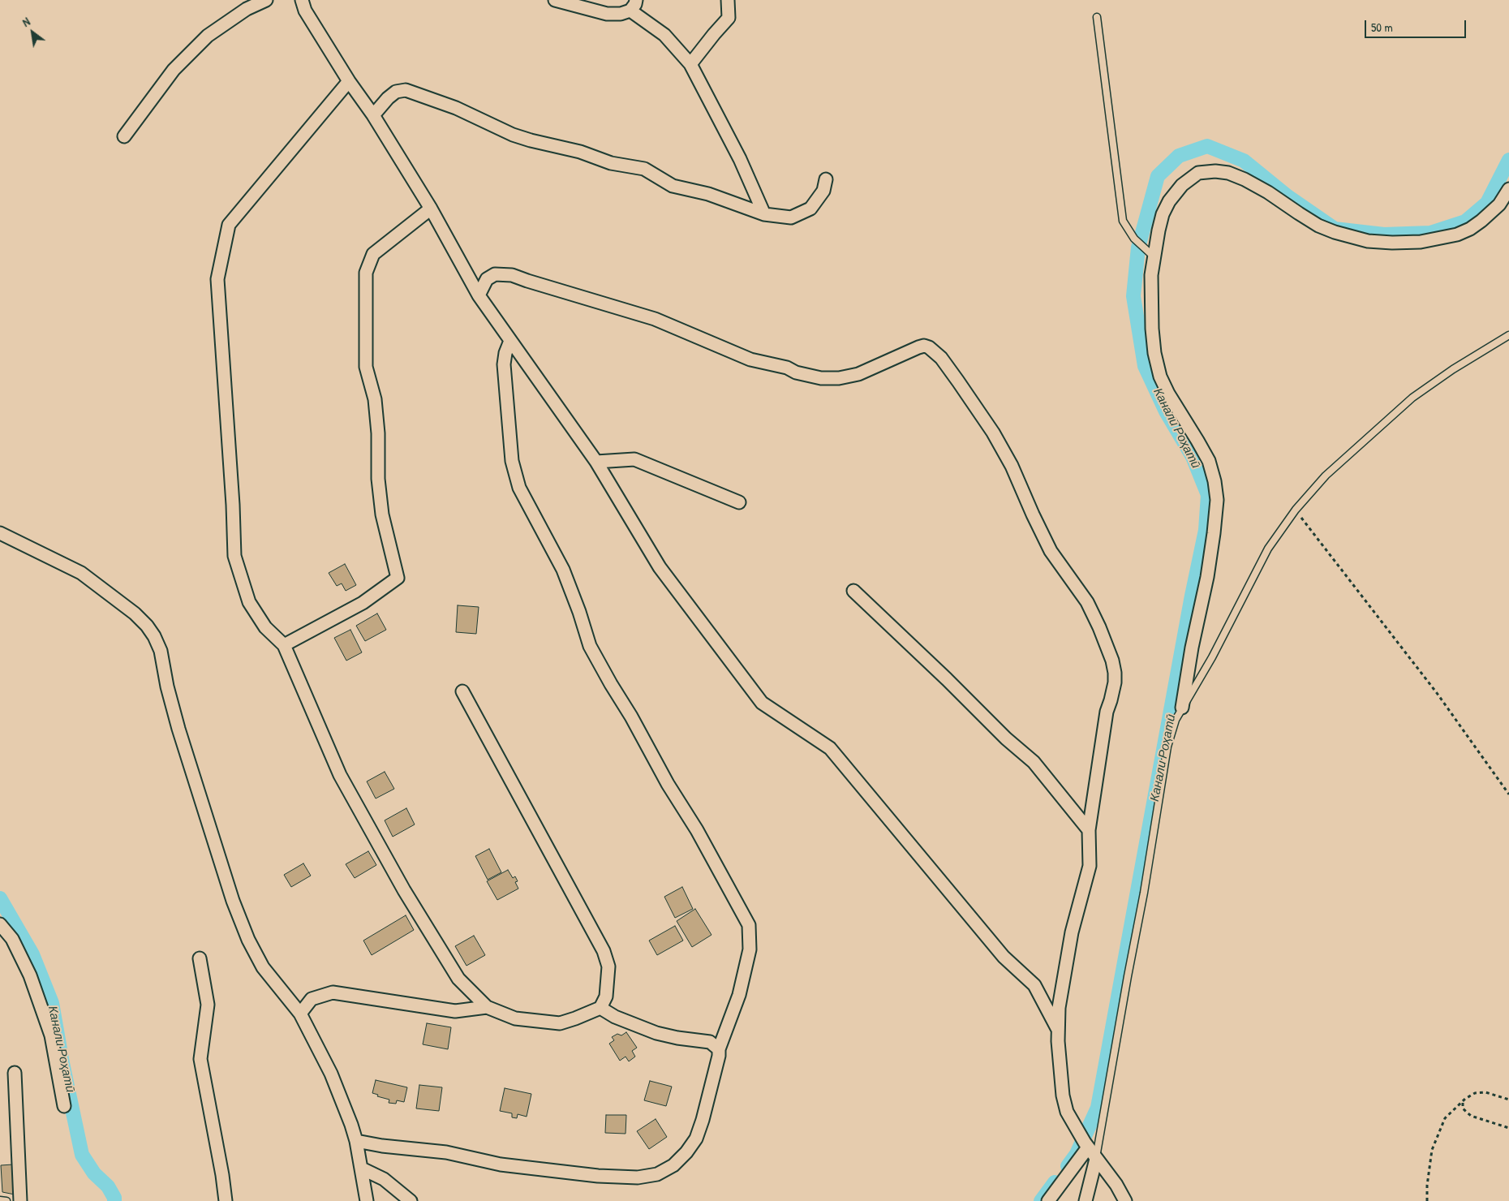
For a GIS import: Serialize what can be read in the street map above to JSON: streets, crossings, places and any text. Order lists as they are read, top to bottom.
{
  "water": ["Канали Роҳатӣ"],
  "scale_bar": "50 m",
  "north": "top left"
}
